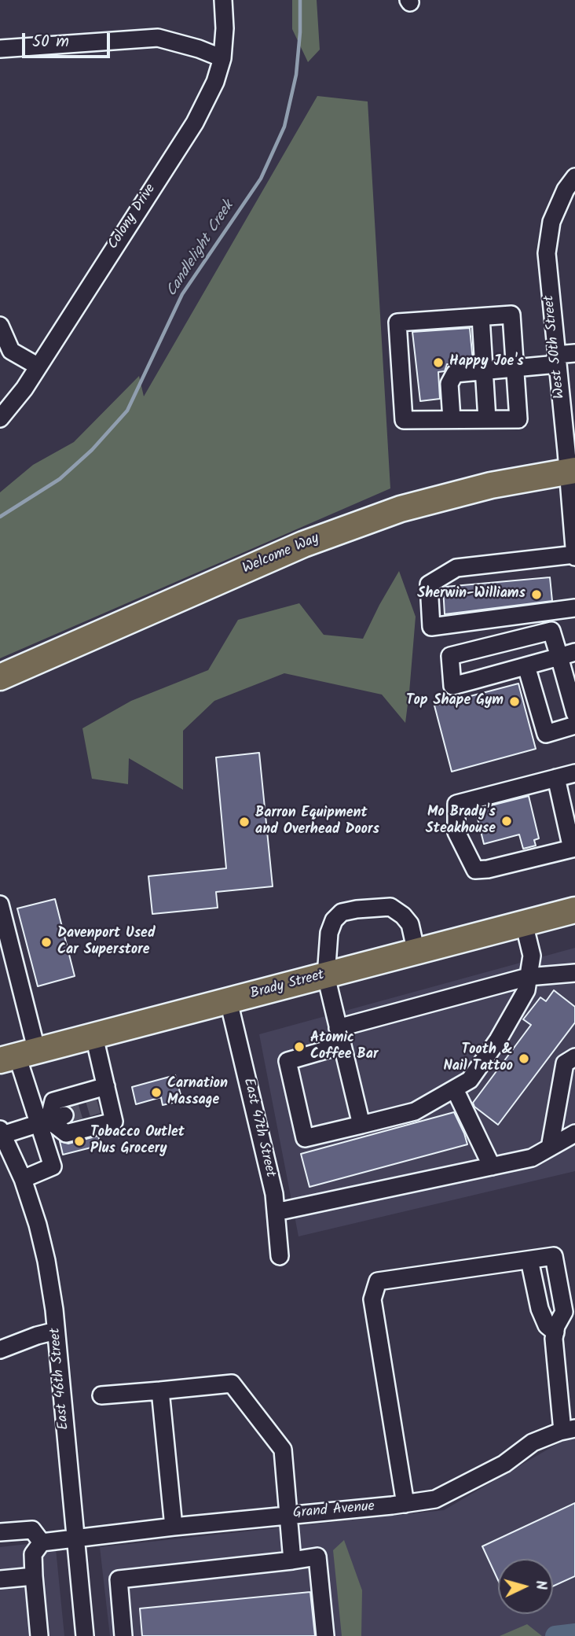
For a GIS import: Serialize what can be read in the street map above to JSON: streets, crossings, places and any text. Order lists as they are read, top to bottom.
{
  "streets": {
    "highway": ["Welcome Way", "Brady Street"],
    "street": [
      "Colony Drive",
      "West 50th Street",
      "East 47th Street",
      "East 46th Street",
      "Grand Avenue"
    ]
  },
  "crossings": [
    ["West 50th Street", "Welcome Way"],
    ["Brady Street", "East 47th Street"],
    ["East 46th Street", "Grand Avenue"]
  ],
  "water": ["Candlelight Creek"],
  "places": [
    "Happy Joe's",
    "Sherwin-Williams",
    "Top Shape Gym",
    "Mo Brady's Steakhouse",
    "Barron Equipment and Overhead Doors",
    "Davenport Used Car Superstore",
    "Atomic Coffee Bar",
    "Tooth & Nail Tattoo",
    "Carnation Massage",
    "Tobacco Outlet Plus Grocery"
  ],
  "scale_bar": "50 m",
  "north": "right"
}
